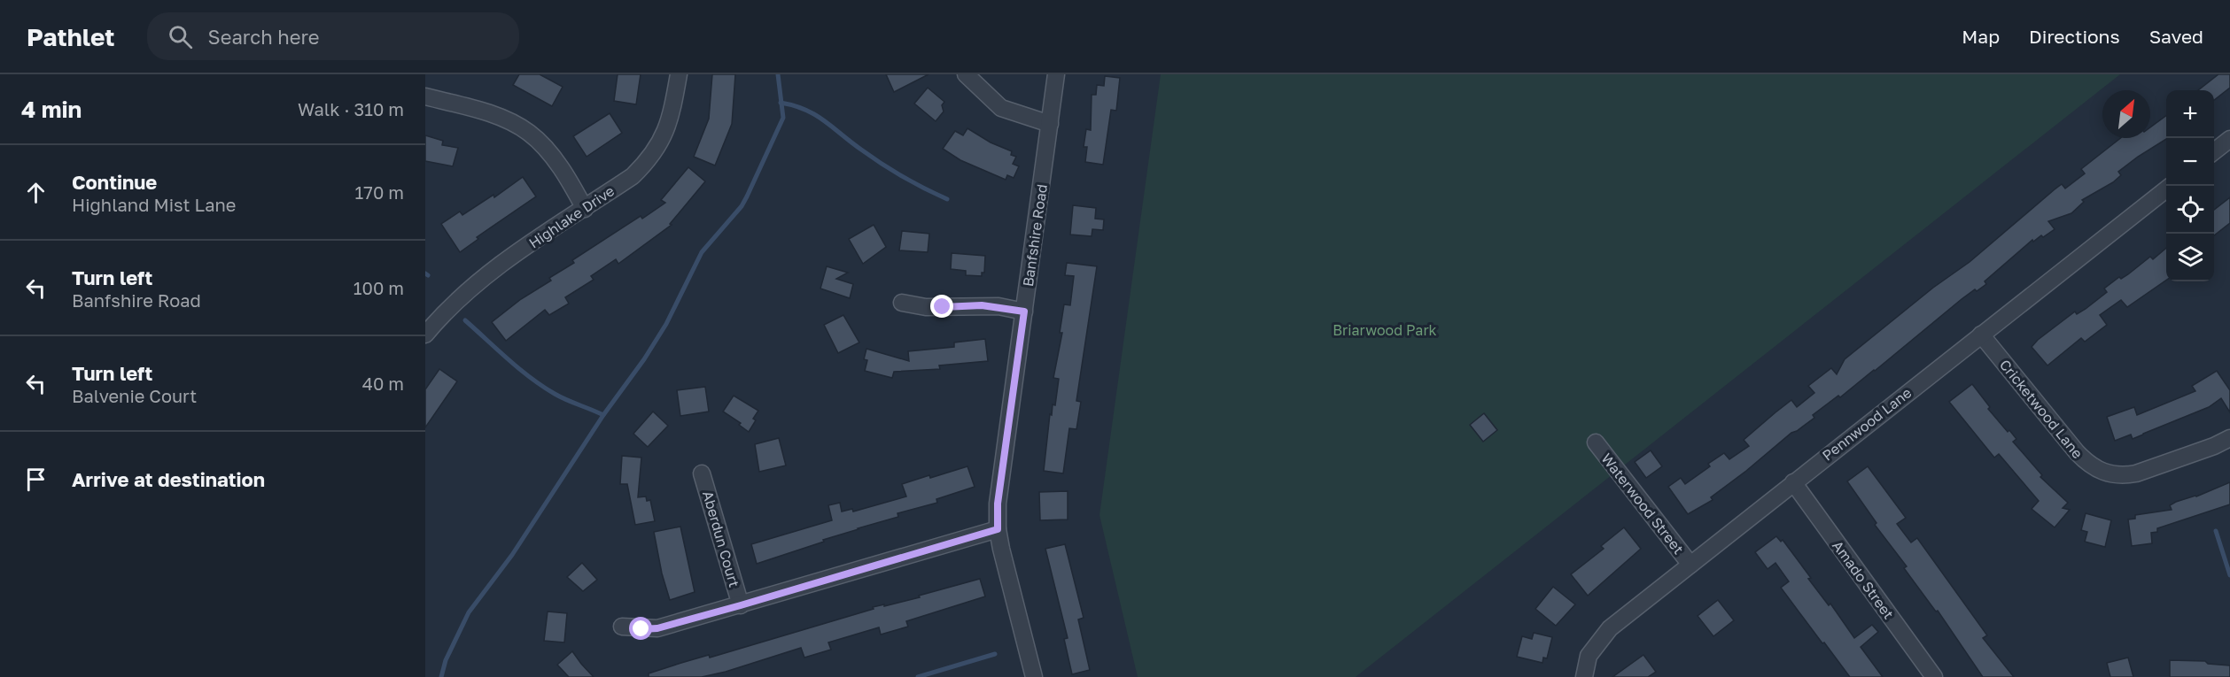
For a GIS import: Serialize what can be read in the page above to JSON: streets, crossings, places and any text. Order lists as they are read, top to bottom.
{
  "streets": {
    "street": [
      "Highlake Drive",
      "Banfshire Road",
      "Cricketwood Lane",
      "Pennwood Lane",
      "Waterwood Street",
      "Aberdun Court",
      "Amado Street"
    ]
  },
  "crossings": [
    ["Cricketwood Lane", "Pennwood Lane"],
    ["Pennwood Lane", "Waterwood Street"],
    ["Pennwood Lane", "Amado Street"]
  ],
  "parks": ["Briarwood Park"],
  "north": "top right",
  "page": {
    "header": "Pathlet",
    "search": "Search here",
    "nav": ["Map", "Directions", "Saved"],
    "heading": ["4 min", "Walk · 310 m"],
    "map_buttons": ["+", "−"],
    "list": [
      ["Continue", "Highland Mist Lane", "170 m"],
      ["Turn left", "Banfshire Road", "100 m"],
      ["Turn left", "Balvenie Court", "40 m"],
      "Arrive at destination"
    ]
  }
}
